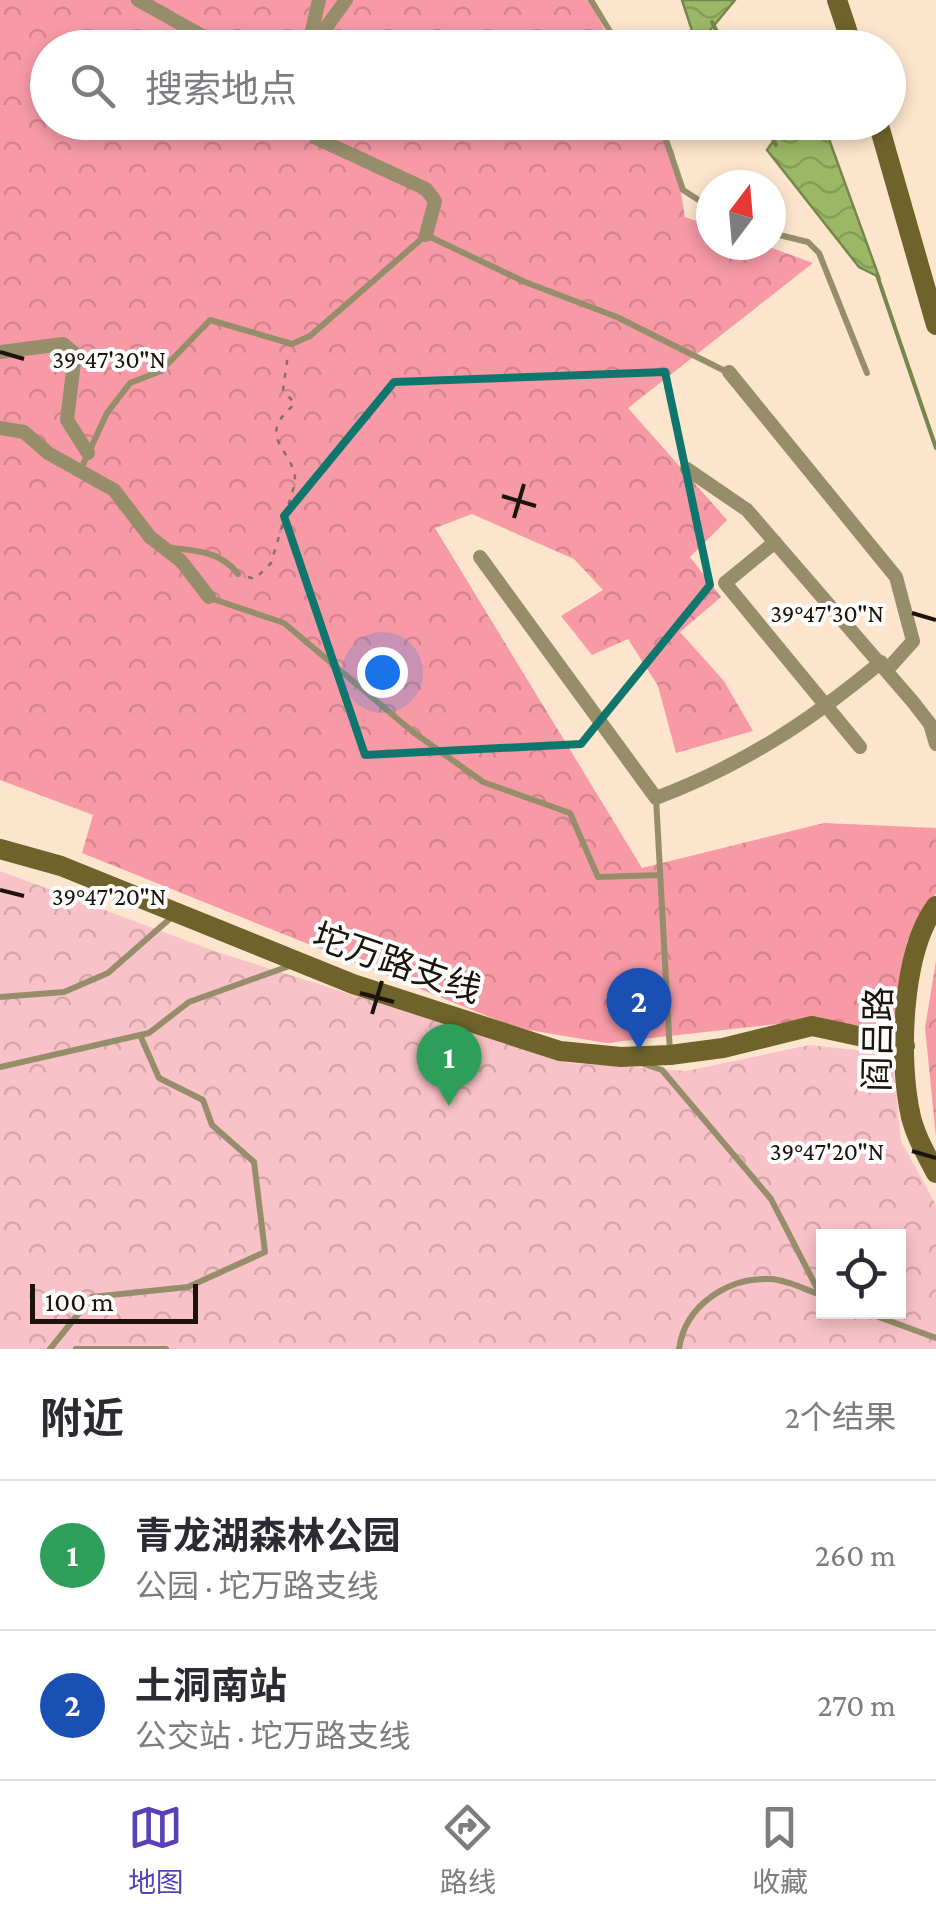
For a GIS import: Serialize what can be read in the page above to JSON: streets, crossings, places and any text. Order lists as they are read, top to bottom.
{
  "streets": {
    "main road": ["坨万路支线", "阎吕路"]
  },
  "crossings": [
    ["坨万路支线", "阎吕路"]
  ],
  "scale_bar": "100 m",
  "north": "top",
  "page": {
    "search": "搜索地点",
    "pins": ["2", "1"],
    "scale": "100 m",
    "heading": ["附近", "2个结果"],
    "list": [
      {
        "mark": "1",
        "name": "青龙湖森林公园",
        "note": "公园 · 坨万路支线",
        "value": "260 m"
      },
      {
        "mark": "2",
        "name": "土洞南站",
        "note": "公交站 · 坨万路支线",
        "value": "270 m"
      }
    ],
    "nav": ["地图", "路线", "收藏"]
  },
  "coordinates": ["39°47'30\"N", "39°47'20\"N"]
}
